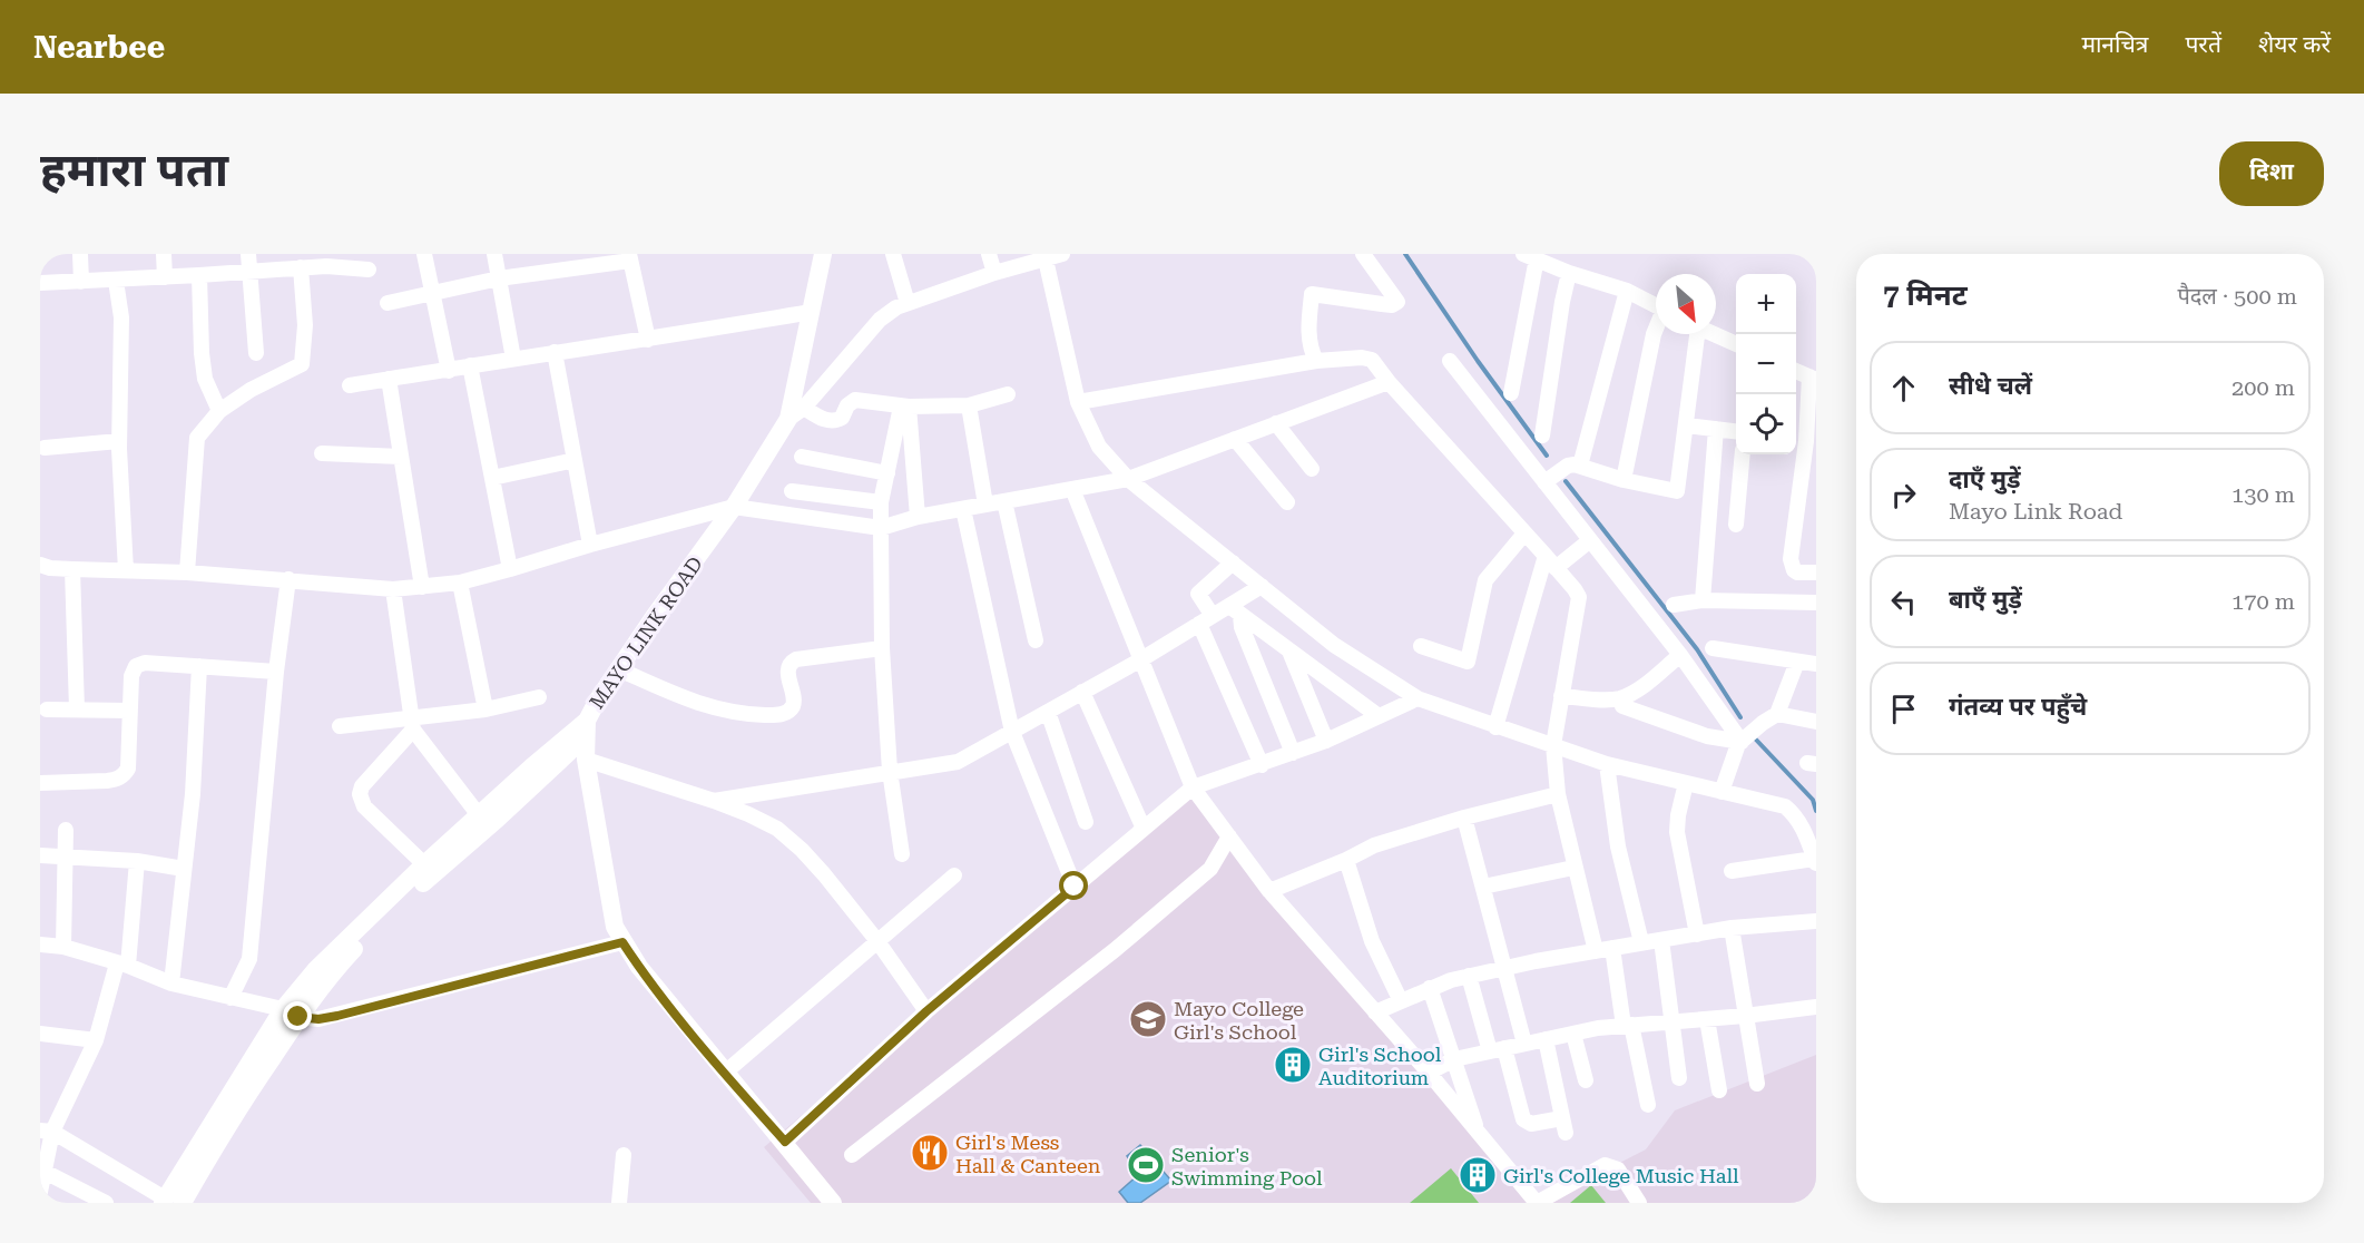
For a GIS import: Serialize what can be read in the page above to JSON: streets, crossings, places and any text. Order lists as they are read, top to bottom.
{
  "streets": {
    "street": ["MAYO LINK ROAD"]
  },
  "places": {
    "school or university": ["Mayo College Girl's School"],
    "building": ["Girl's School Auditorium", "Girl's College Music Hall"],
    "restaurant": ["Girl's Mess Hall & Canteen"],
    "sports": ["Senior's Swimming Pool"]
  },
  "north": "bottom right",
  "page": {
    "header": "Nearbee",
    "nav": ["मानचित्र", "परतें", "शेयर करें"],
    "buttons": "दिशा",
    "title": "हमारा पता",
    "heading": ["7 मिनट", "पैदल · 500 m"],
    "map_buttons": ["+", "−"],
    "list": [
      ["सीधे चलें", "200 m"],
      ["दाएँ मुड़ें", "Mayo Link Road", "130 m"],
      ["बाएँ मुड़ें", "170 m"],
      "गंतव्य पर पहुँचे"
    ]
  }
}
